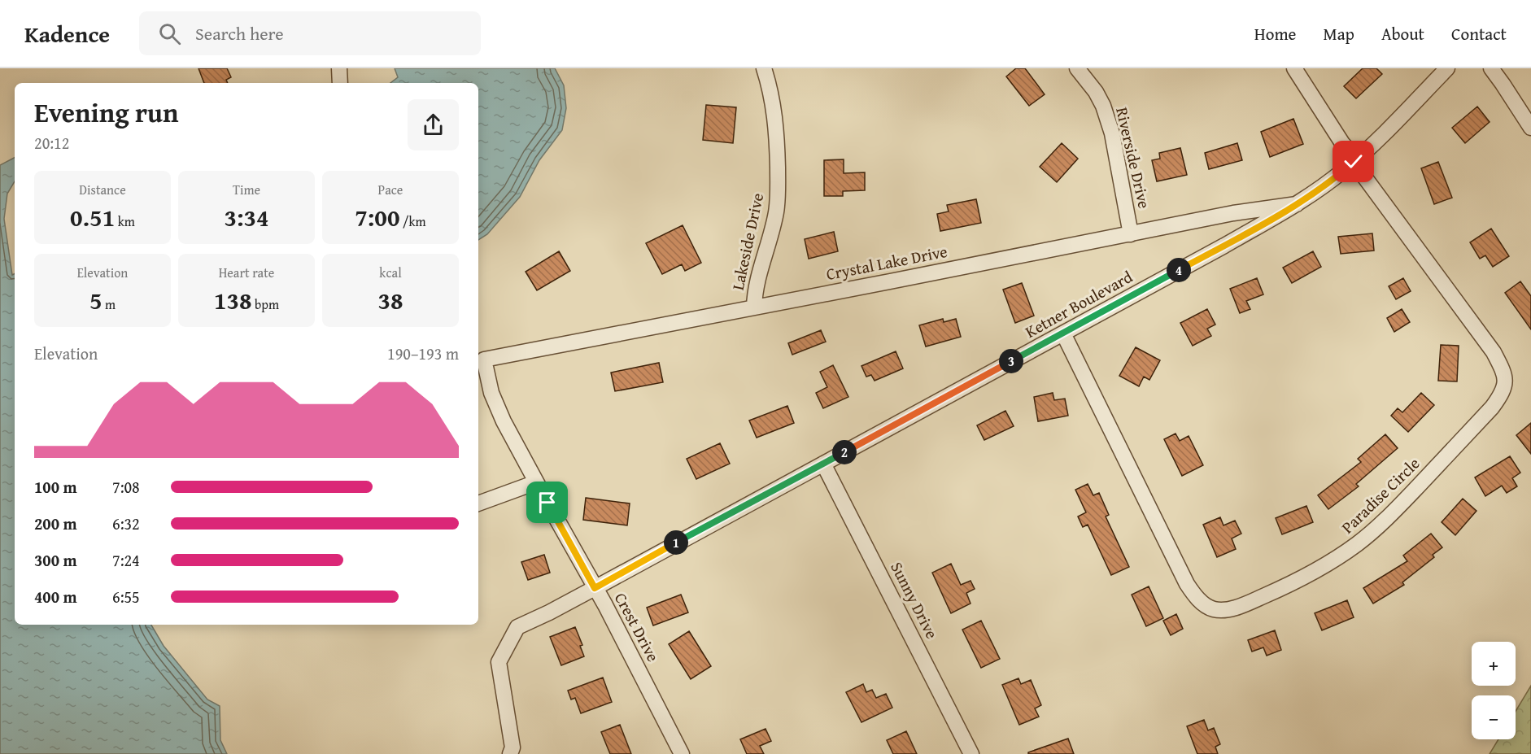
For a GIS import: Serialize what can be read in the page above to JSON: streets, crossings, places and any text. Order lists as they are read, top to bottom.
{
  "streets": {
    "street": [
      "Riverside Drive",
      "Lakeside Drive",
      "Crystal Lake Drive",
      "Ketner Boulevard",
      "Paradise Circle",
      "Sunny Drive",
      "Crest Drive"
    ]
  },
  "crossings": [
    ["Riverside Drive", "Crystal Lake Drive"],
    ["Lakeside Drive", "Crystal Lake Drive"],
    ["Crystal Lake Drive", "Ketner Boulevard"],
    ["Crystal Lake Drive", "Crest Drive"],
    ["Ketner Boulevard", "Paradise Circle"],
    ["Ketner Boulevard", "Sunny Drive"],
    ["Ketner Boulevard", "Crest Drive"]
  ],
  "page": {
    "header": "Kadence",
    "search": "Search here",
    "nav": [
      "Home",
      "Map",
      "About",
      "Contact"
    ],
    "heading": ["Evening run", "20:12"],
    "stats": [
      ["Distance", "0.51 km"],
      ["Time", "3:34"],
      ["Pace", "7:00 /km"],
      ["Elevation", "5 m"],
      ["Heart rate", "138 bpm"],
      ["kcal", "38"]
    ],
    "pins": [
      "4",
      "3",
      "2",
      "1"
    ],
    "chart": ["Elevation", "190–193 m"],
    "list": [
      {
        "name": "100 m",
        "note": "7:08"
      },
      {
        "name": "200 m",
        "note": "6:32"
      },
      {
        "name": "300 m",
        "note": "7:24"
      },
      {
        "name": "400 m",
        "note": "6:55"
      }
    ],
    "map_buttons": ["+", "−"]
  }
}
